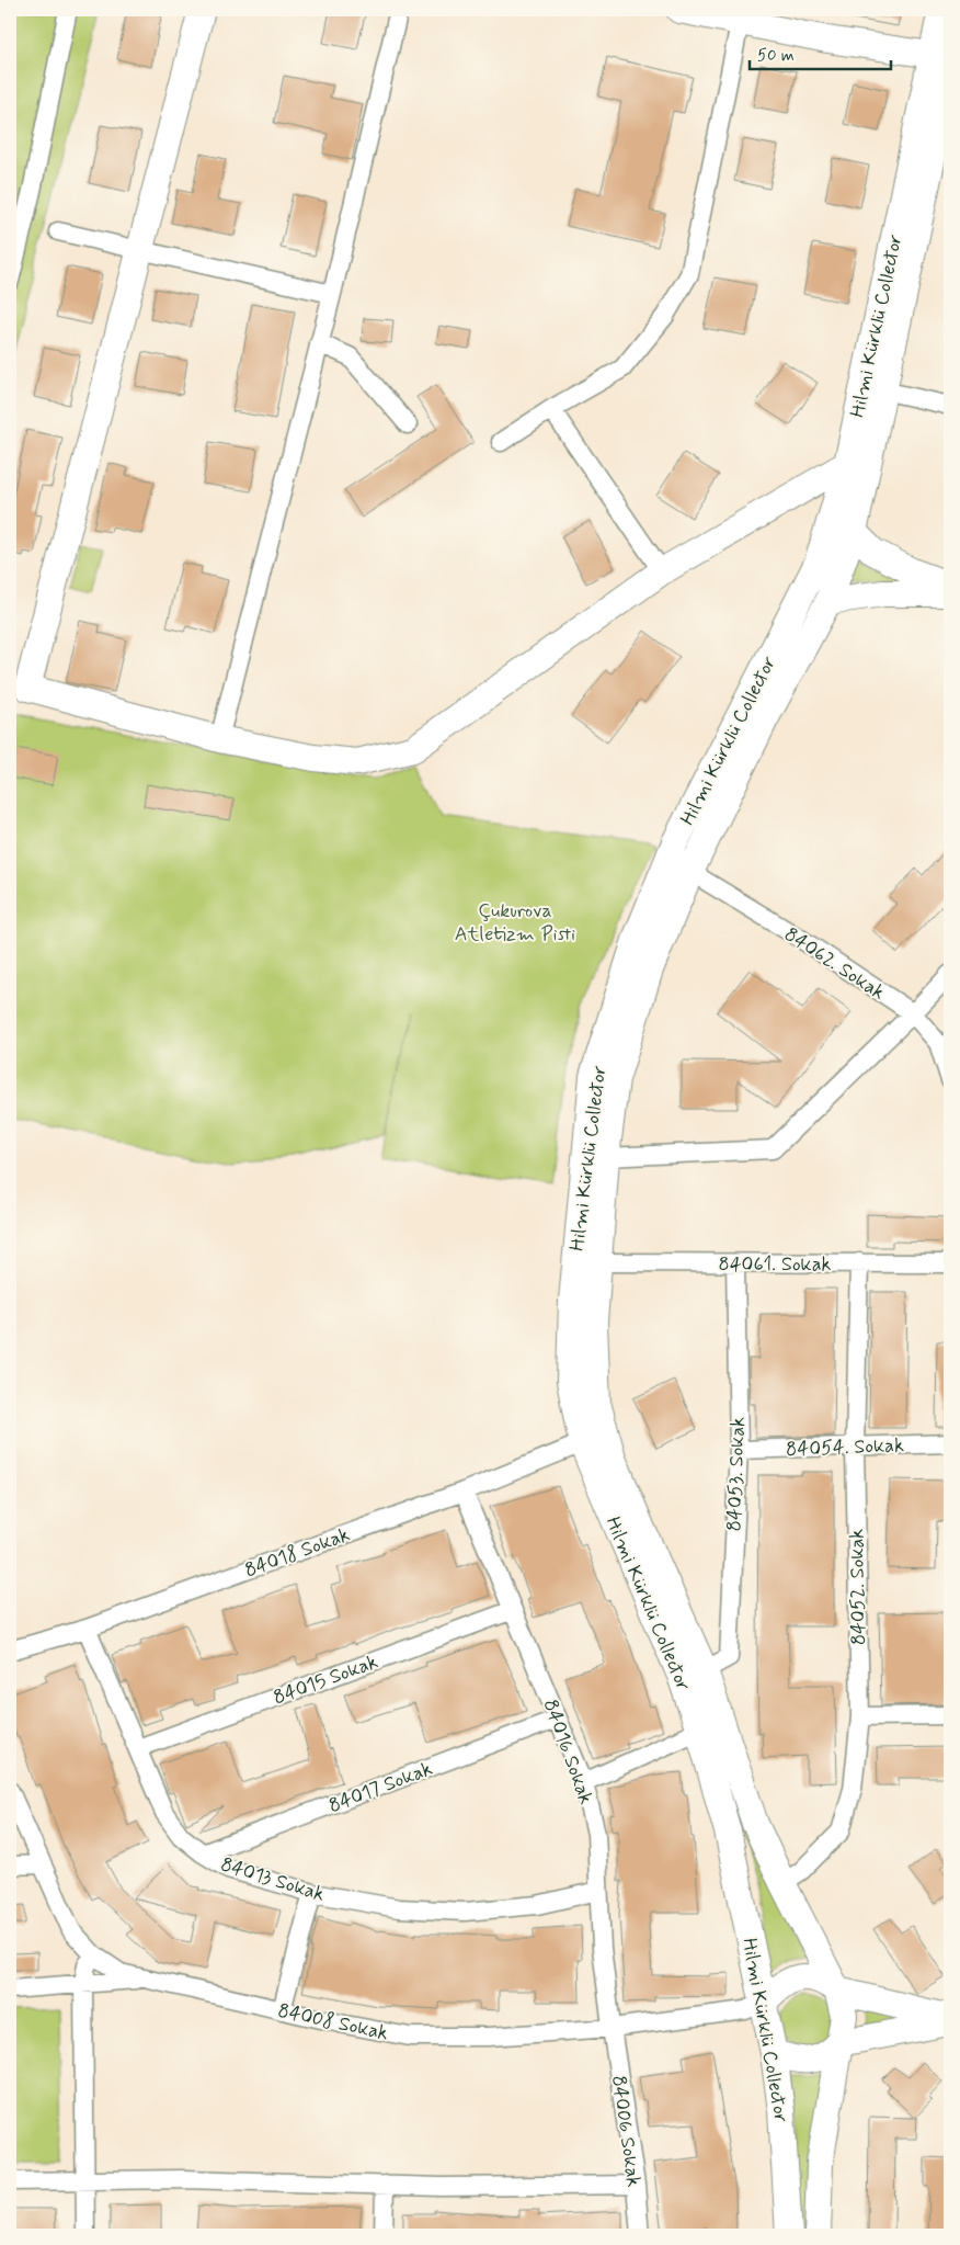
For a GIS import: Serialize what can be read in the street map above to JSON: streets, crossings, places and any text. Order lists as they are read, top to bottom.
{
  "streets": {
    "main road": ["Hilmi Kürklü Collector"],
    "street": [
      "84062. Sokak",
      "84061. Sokak",
      "84054. Sokak",
      "84053. Sokak",
      "84018 Sokak",
      "84052. Sokak",
      "84015 Sokak",
      "84016 Sokak",
      "84017 Sokak",
      "84013 Sokak",
      "84008 Sokak",
      "84006 Sokak"
    ]
  },
  "crossings": [
    ["Hilmi Kürklü Collector", "84062. Sokak"],
    ["Hilmi Kürklü Collector", "84061. Sokak"],
    ["Hilmi Kürklü Collector", "84053. Sokak"],
    ["Hilmi Kürklü Collector", "84018 Sokak"],
    ["Hilmi Kürklü Collector", "84052. Sokak"],
    ["Hilmi Kürklü Collector", "84008 Sokak"],
    ["84061. Sokak", "84053. Sokak"],
    ["84061. Sokak", "84052. Sokak"],
    ["84054. Sokak", "84053. Sokak"],
    ["84054. Sokak", "84052. Sokak"],
    ["84018 Sokak", "84016 Sokak"],
    ["84018 Sokak", "84013 Sokak"],
    ["84015 Sokak", "84016 Sokak"],
    ["84015 Sokak", "84013 Sokak"],
    ["84016 Sokak", "84017 Sokak"],
    ["84016 Sokak", "84013 Sokak"],
    ["84016 Sokak", "84008 Sokak"],
    ["84016 Sokak", "84006 Sokak"],
    ["84017 Sokak", "84013 Sokak"],
    ["84008 Sokak", "84006 Sokak"]
  ],
  "parks": ["Çukurova Atletizm Pisti"],
  "scale_bar": "50 m"
}
